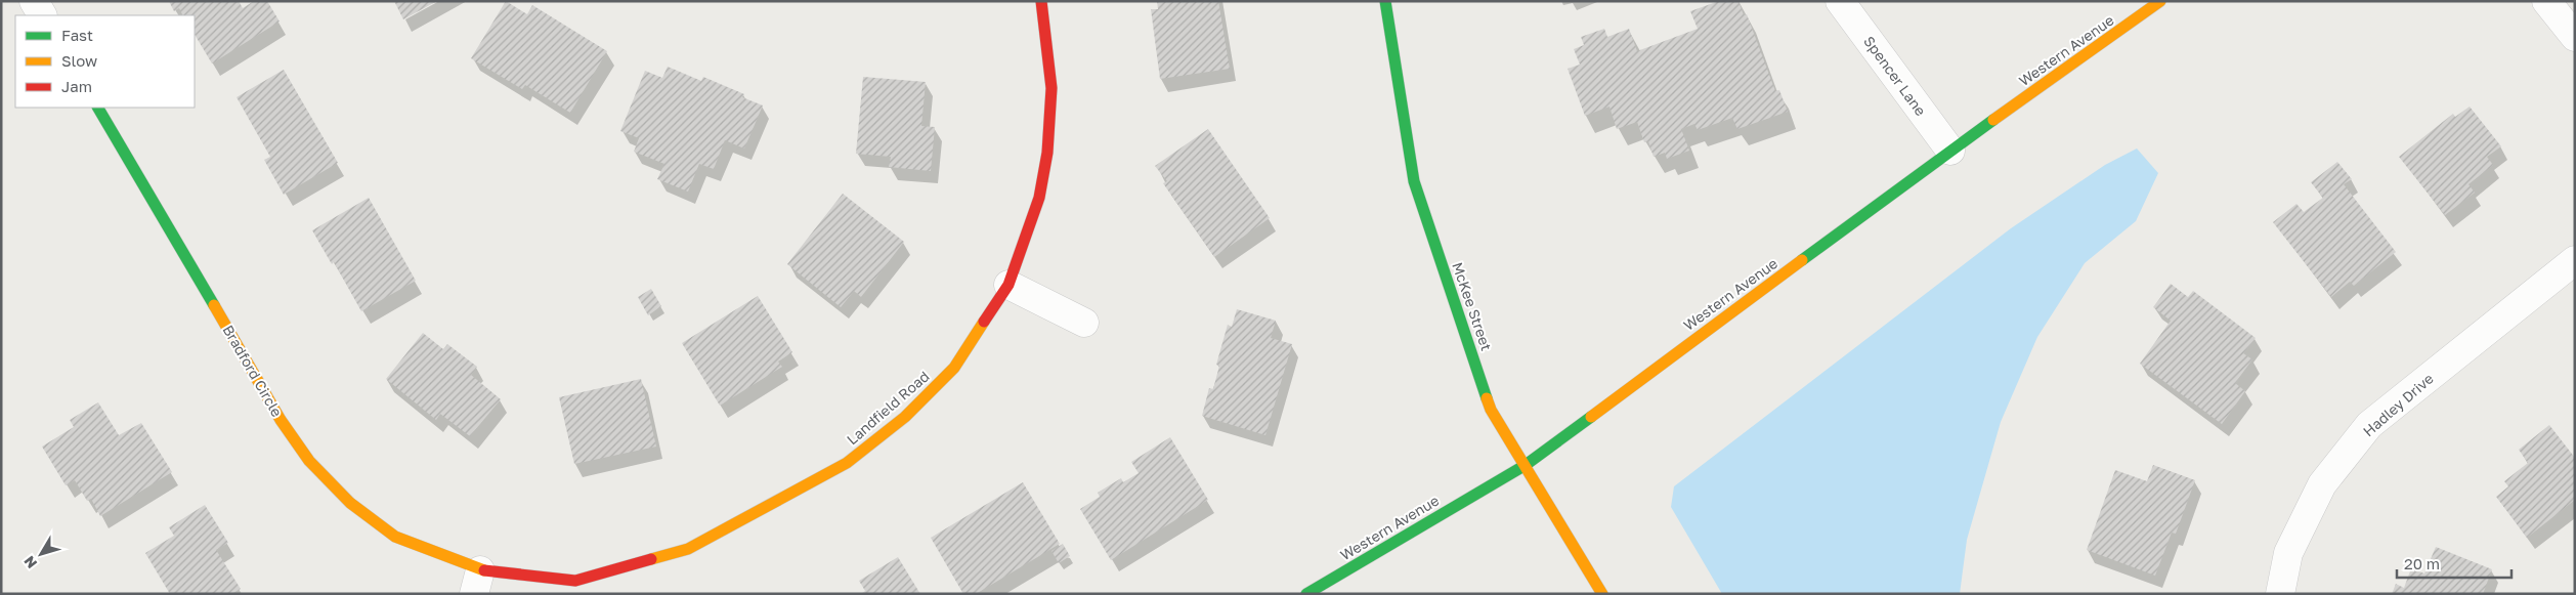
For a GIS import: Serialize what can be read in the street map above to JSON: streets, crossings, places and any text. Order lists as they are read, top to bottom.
{
  "streets": {
    "street": [
      "Western Avenue",
      "Spencer Lane",
      "McKee Street",
      "Bradford Circle",
      "Hadley Drive",
      "Landfield Road"
    ]
  },
  "crossings": [
    ["Western Avenue", "Spencer Lane"],
    ["Western Avenue", "McKee Street"],
    ["Bradford Circle", "Landfield Road"]
  ],
  "legend": ["Fast", "Slow", "Jam"],
  "scale_bar": "20 m",
  "north": "bottom left"
}
